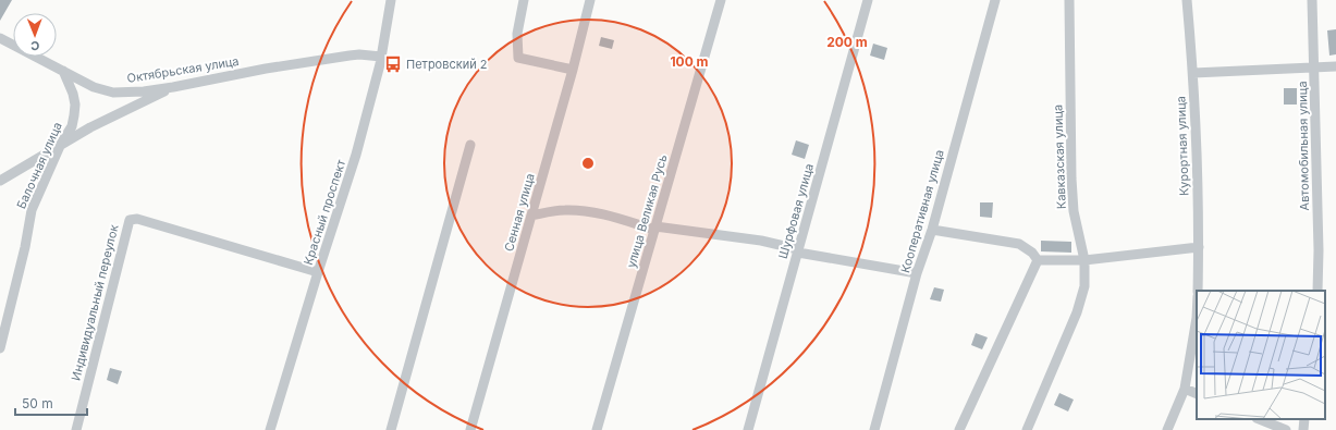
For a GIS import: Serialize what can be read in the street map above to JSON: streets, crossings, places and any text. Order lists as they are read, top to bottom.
{
  "streets": {
    "street": [
      "Октябрьская улица",
      "Курортная улица",
      "Автомобильная улица",
      "Кавказская улица",
      "Балочная улица",
      "улица Великая Русь",
      "Шурфовая улица",
      "Кооперативная улица",
      "Красный проспект",
      "Сенная улица",
      "Индивидуальный переулок"
    ]
  },
  "crossings": [
    ["Октябрьская улица", "Балочная улица"],
    ["Октябрьская улица", "Красный проспект"],
    ["Красный проспект", "Индивидуальный переулок"]
  ],
  "places": {
    "bus stop": ["Петровский 2"]
  },
  "scale_bar": "50 m",
  "north": "bottom",
  "rings": ["200 m", "100 m"]
}
